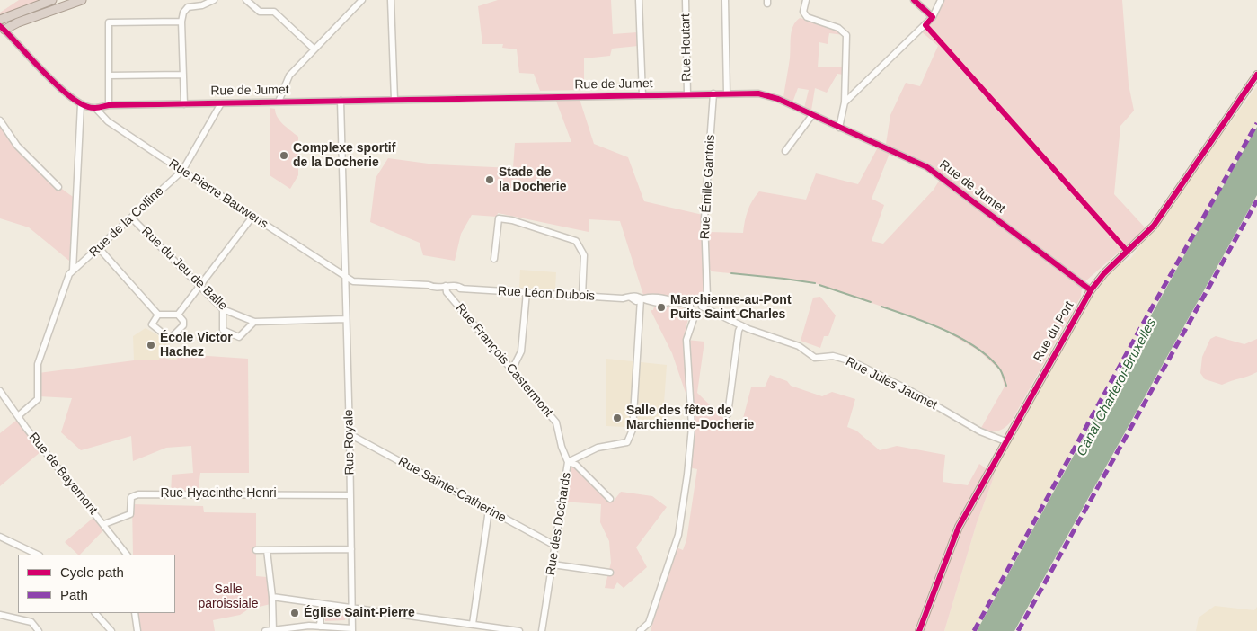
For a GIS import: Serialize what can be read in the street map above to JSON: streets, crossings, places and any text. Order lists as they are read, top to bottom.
{
  "streets": {
    "main road": ["Rue du Port"],
    "street": [
      "Rue Houtart",
      "Rue de Jumet",
      "Rue Émile Gantois",
      "Rue Pierre Bauwens",
      "Rue de la Colline",
      "Rue du Jeu de Balle",
      "Rue Léon Dubois",
      "Rue François Castermont",
      "Rue Jules Jaumet",
      "Rue Royale",
      "Rue de Bayemont",
      "Rue Sainte-Catherine",
      "Rue Hyacinthe Henri",
      "Rue des Dochards"
    ]
  },
  "crossings": [
    ["Rue Houtart", "Rue de Jumet"],
    ["Rue de Jumet", "Rue Émile Gantois"],
    ["Rue de Jumet", "Rue Pierre Bauwens"],
    ["Rue de Jumet", "Rue de la Colline"],
    ["Rue de Jumet", "Rue du Port"],
    ["Rue de Jumet", "Rue Royale"],
    ["Rue Émile Gantois", "Rue Léon Dubois"],
    ["Rue Émile Gantois", "Rue Jules Jaumet"],
    ["Rue Pierre Bauwens", "Rue de la Colline"],
    ["Rue Pierre Bauwens", "Rue Léon Dubois"],
    ["Rue Pierre Bauwens", "Rue Royale"],
    ["Rue de la Colline", "Rue du Jeu de Balle"],
    ["Rue du Jeu de Balle", "Rue Royale"],
    ["Rue Léon Dubois", "Rue François Castermont"],
    ["Rue Léon Dubois", "Rue Jules Jaumet"],
    ["Rue Léon Dubois", "Rue Royale"],
    ["Rue Léon Dubois", "Rue des Dochards"],
    ["Rue du Port", "Rue Jules Jaumet"],
    ["Rue François Castermont", "Rue des Dochards"],
    ["Rue Royale", "Rue Sainte-Catherine"],
    ["Rue Royale", "Rue Hyacinthe Henri"],
    ["Rue de Bayemont", "Rue Hyacinthe Henri"],
    ["Rue Sainte-Catherine", "Rue des Dochards"]
  ],
  "water": ["Canal Charleroi-Bruxelles"],
  "parks": ["Salle paroissiale"],
  "places": [
    "Complexe sportif de la Docherie",
    "Stade de la Docherie",
    "Marchienne-au-Pont Puits Saint-Charles",
    "École Victor Hachez",
    "Salle des fêtes de Marchienne-Docherie",
    "Église Saint-Pierre"
  ],
  "legend": ["Cycle path", "Path"]
}
